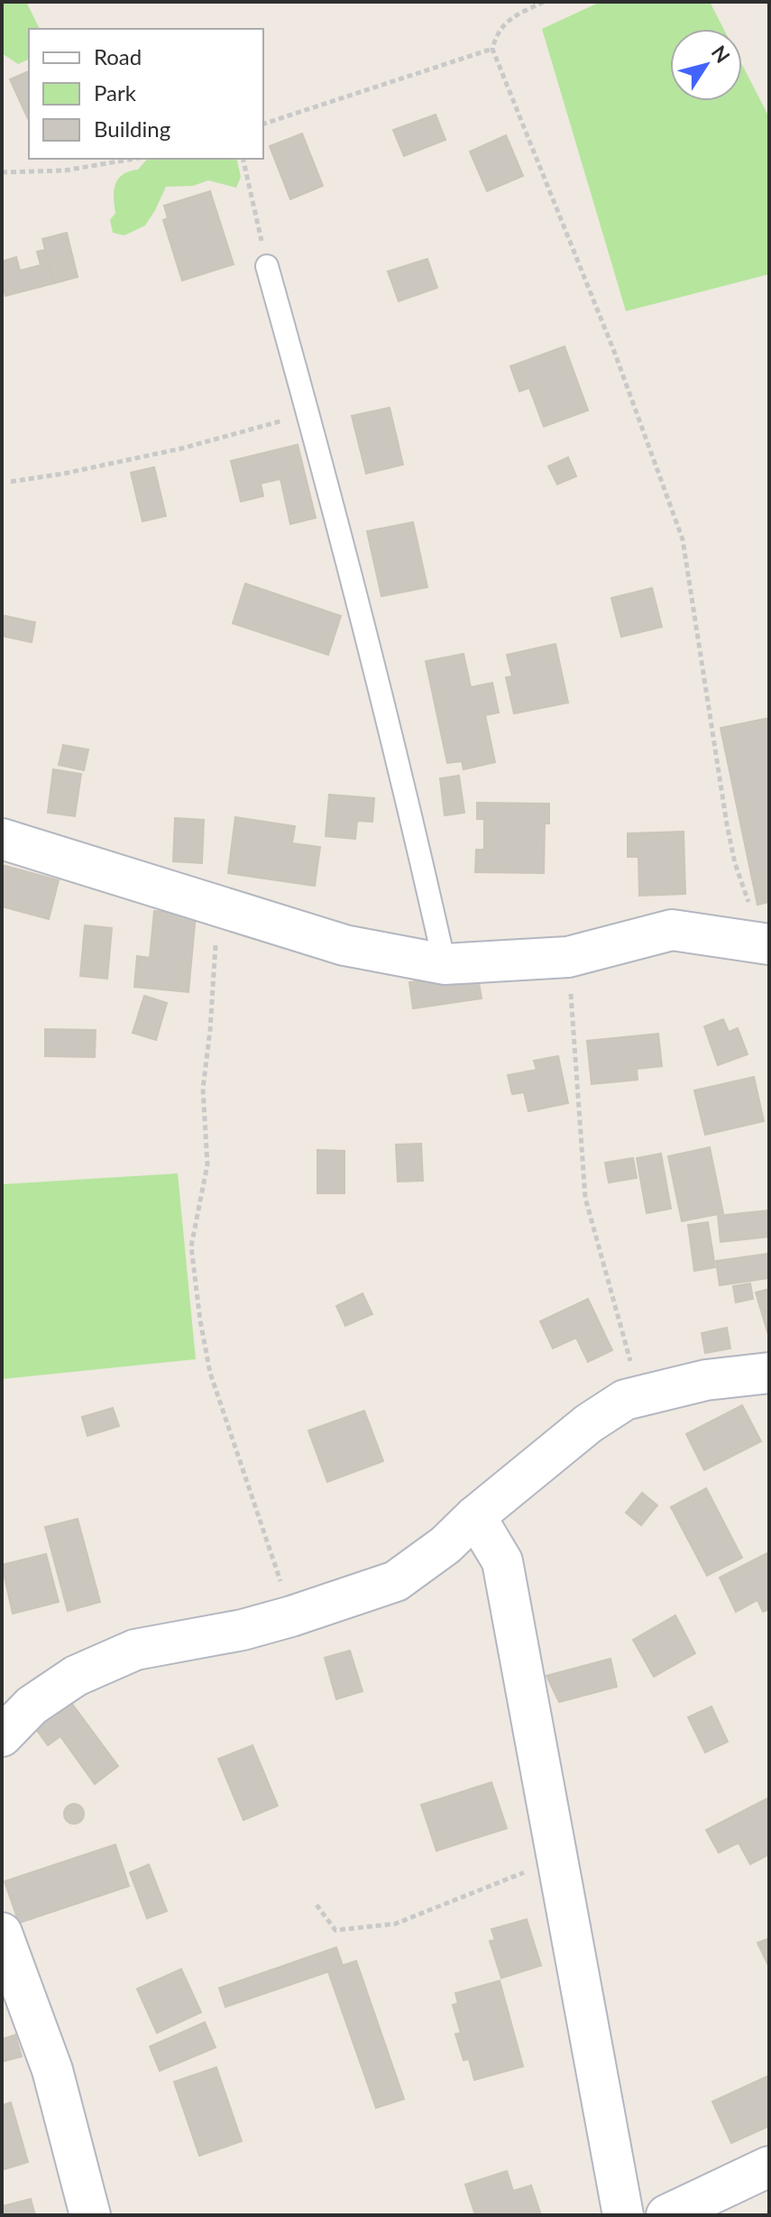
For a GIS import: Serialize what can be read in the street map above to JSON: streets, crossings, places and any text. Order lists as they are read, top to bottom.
{
  "legend": ["Road", "Park", "Building"],
  "north": "top right"
}
